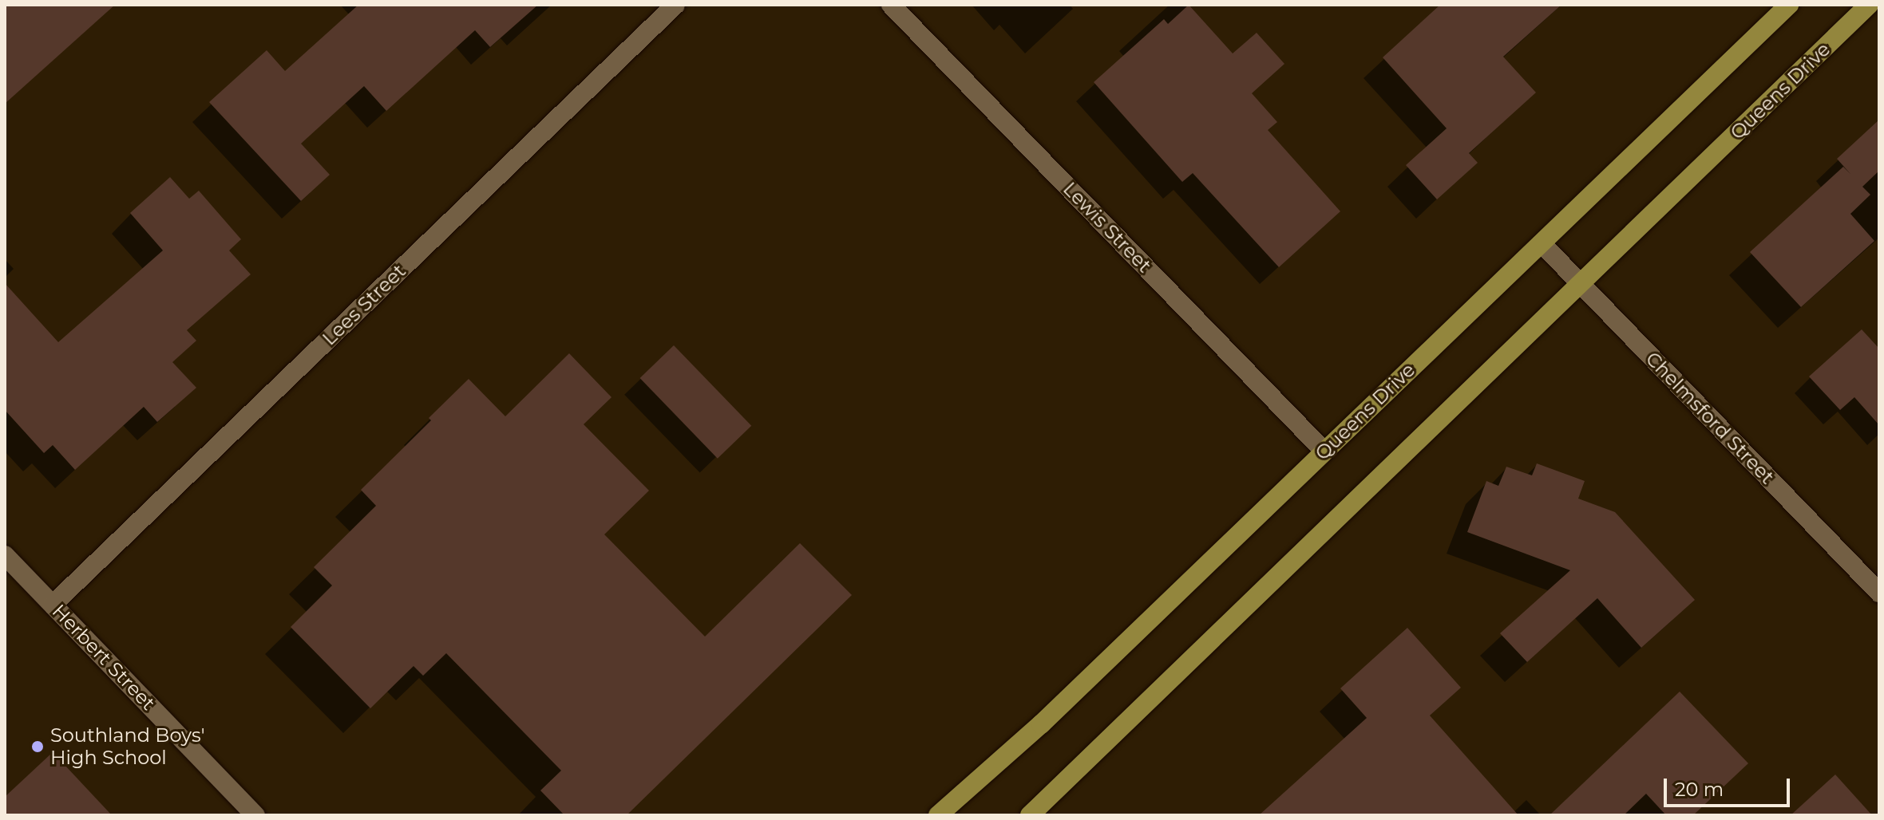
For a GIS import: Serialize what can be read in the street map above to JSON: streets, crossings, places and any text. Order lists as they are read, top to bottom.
{
  "streets": {
    "main road": ["Queens Drive"],
    "street": [
      "Lewis Street",
      "Lees Street",
      "Chelmsford Street",
      "Herbert Street"
    ]
  },
  "crossings": [
    ["Queens Drive", "Lewis Street"],
    ["Queens Drive", "Chelmsford Street"],
    ["Lees Street", "Herbert Street"]
  ],
  "places": ["Southland Boys' High School"],
  "scale_bar": "20 m"
}
